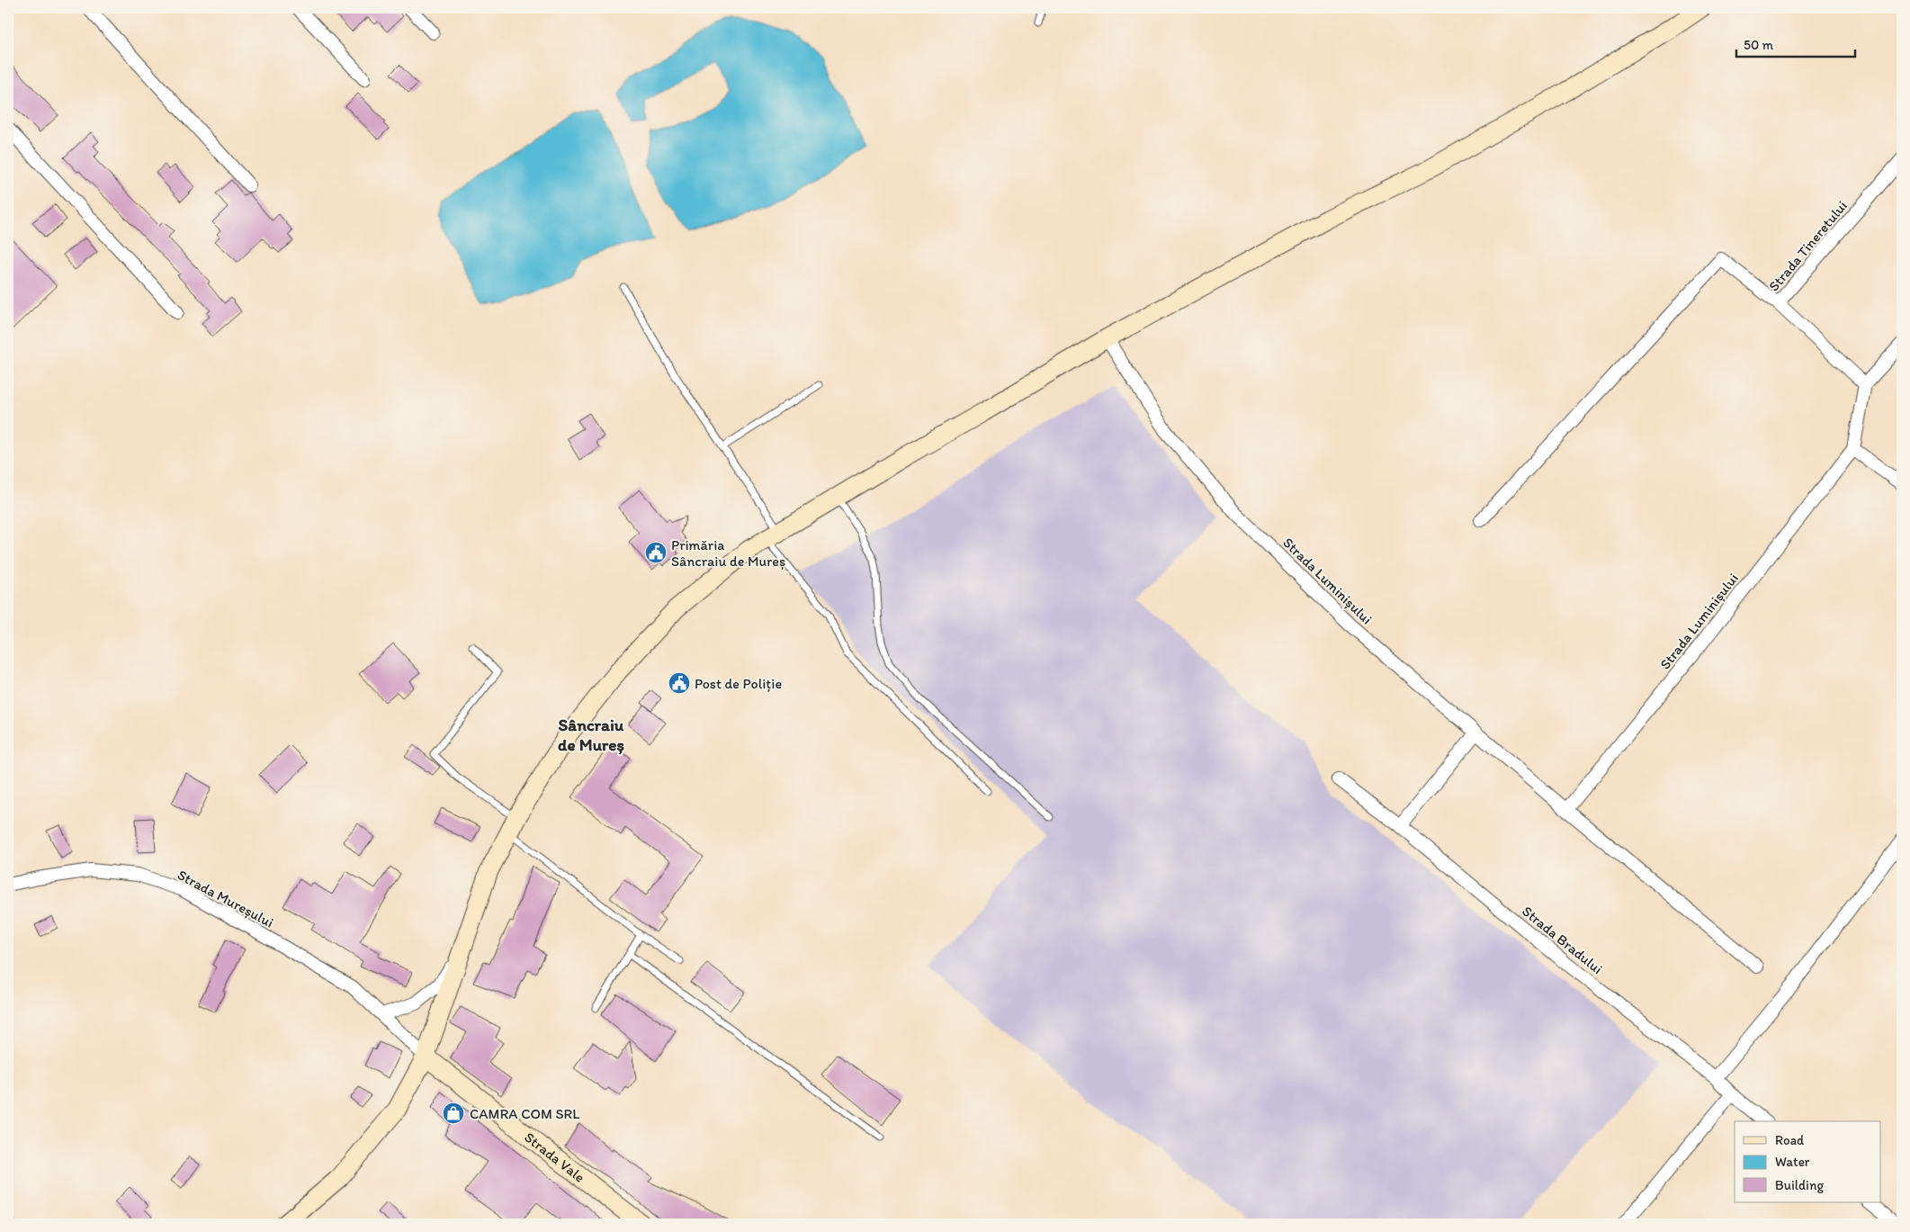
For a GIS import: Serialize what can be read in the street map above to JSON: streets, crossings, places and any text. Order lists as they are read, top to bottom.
{
  "streets": {
    "main road": ["Strada Vale"],
    "street": [
      "Strada Tineretului",
      "Strada Luminișului",
      "Strada Mureșului",
      "Strada Bradului"
    ]
  },
  "crossings": [
    ["Strada Mureșului", "Strada Vale"]
  ],
  "districts": ["Sâncraiu de Mureș"],
  "places": {
    "public building": ["Primăria Sâncraiu de Mureș", "Post de Poliție"],
    "shop": ["CAMRA COM SRL"]
  },
  "legend": ["Road", "Water", "Building"],
  "scale_bar": "50 m"
}
